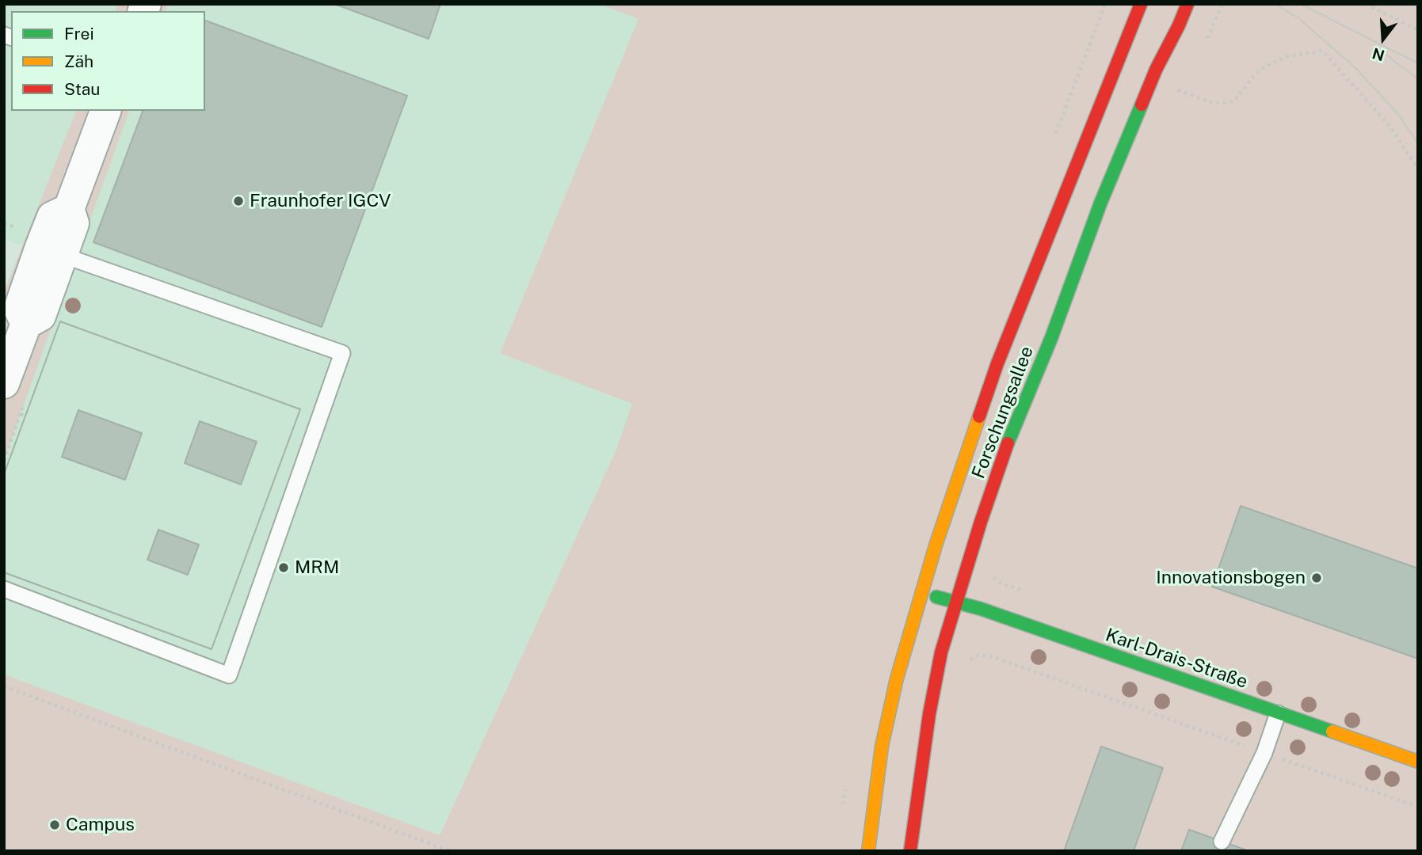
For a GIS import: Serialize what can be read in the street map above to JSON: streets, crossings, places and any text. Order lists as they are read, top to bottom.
{
  "streets": {
    "street": ["Forschungsallee", "Karl-Drais-Straße"]
  },
  "crossings": [
    ["Forschungsallee", "Karl-Drais-Straße"]
  ],
  "places": [
    "Fraunhofer IGCV",
    "MRM",
    "Innovationsbogen",
    "Campus"
  ],
  "legend": ["Frei", "Zäh", "Stau"],
  "north": "bottom"
}
